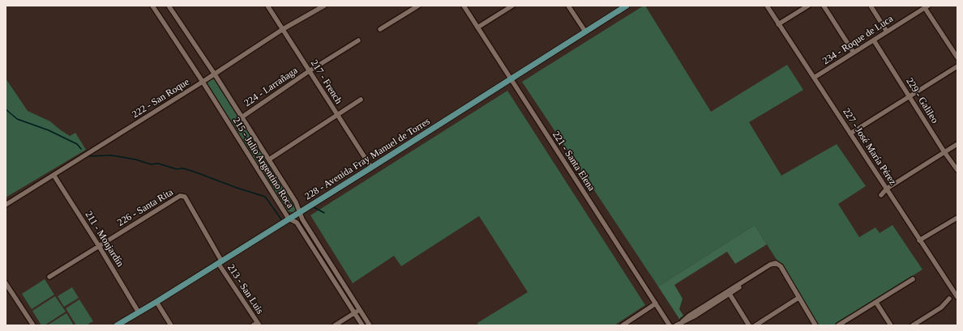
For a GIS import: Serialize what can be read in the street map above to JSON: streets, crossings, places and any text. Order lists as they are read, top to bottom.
{
  "streets": {
    "main road": ["228 - Avenida Fray Manuel de Torres"],
    "street": [
      "234 - Roque de Luca",
      "217 - French",
      "224 - Larrañaga",
      "222 - San Roque",
      "229 - Galileo",
      "227 - José María Pérez",
      "221 - Santa Elena",
      "215 - Julio Argentino Roca",
      "226 - Santa Rita",
      "211 - Monjardín",
      "213 - San Luis"
    ]
  },
  "crossings": [
    ["234 - Roque de Luca", "229 - Galileo"],
    ["234 - Roque de Luca", "227 - José María Pérez"],
    ["217 - French", "224 - Larrañaga"],
    ["217 - French", "222 - San Roque"],
    ["217 - French", "228 - Avenida Fray Manuel de Torres"],
    ["224 - Larrañaga", "215 - Julio Argentino Roca"],
    ["222 - San Roque", "215 - Julio Argentino Roca"],
    ["222 - San Roque", "211 - Monjardín"],
    ["228 - Avenida Fray Manuel de Torres", "221 - Santa Elena"],
    ["228 - Avenida Fray Manuel de Torres", "215 - Julio Argentino Roca"],
    ["228 - Avenida Fray Manuel de Torres", "211 - Monjardín"],
    ["228 - Avenida Fray Manuel de Torres", "213 - San Luis"],
    ["226 - Santa Rita", "211 - Monjardín"],
    ["226 - Santa Rita", "213 - San Luis"]
  ]
}
